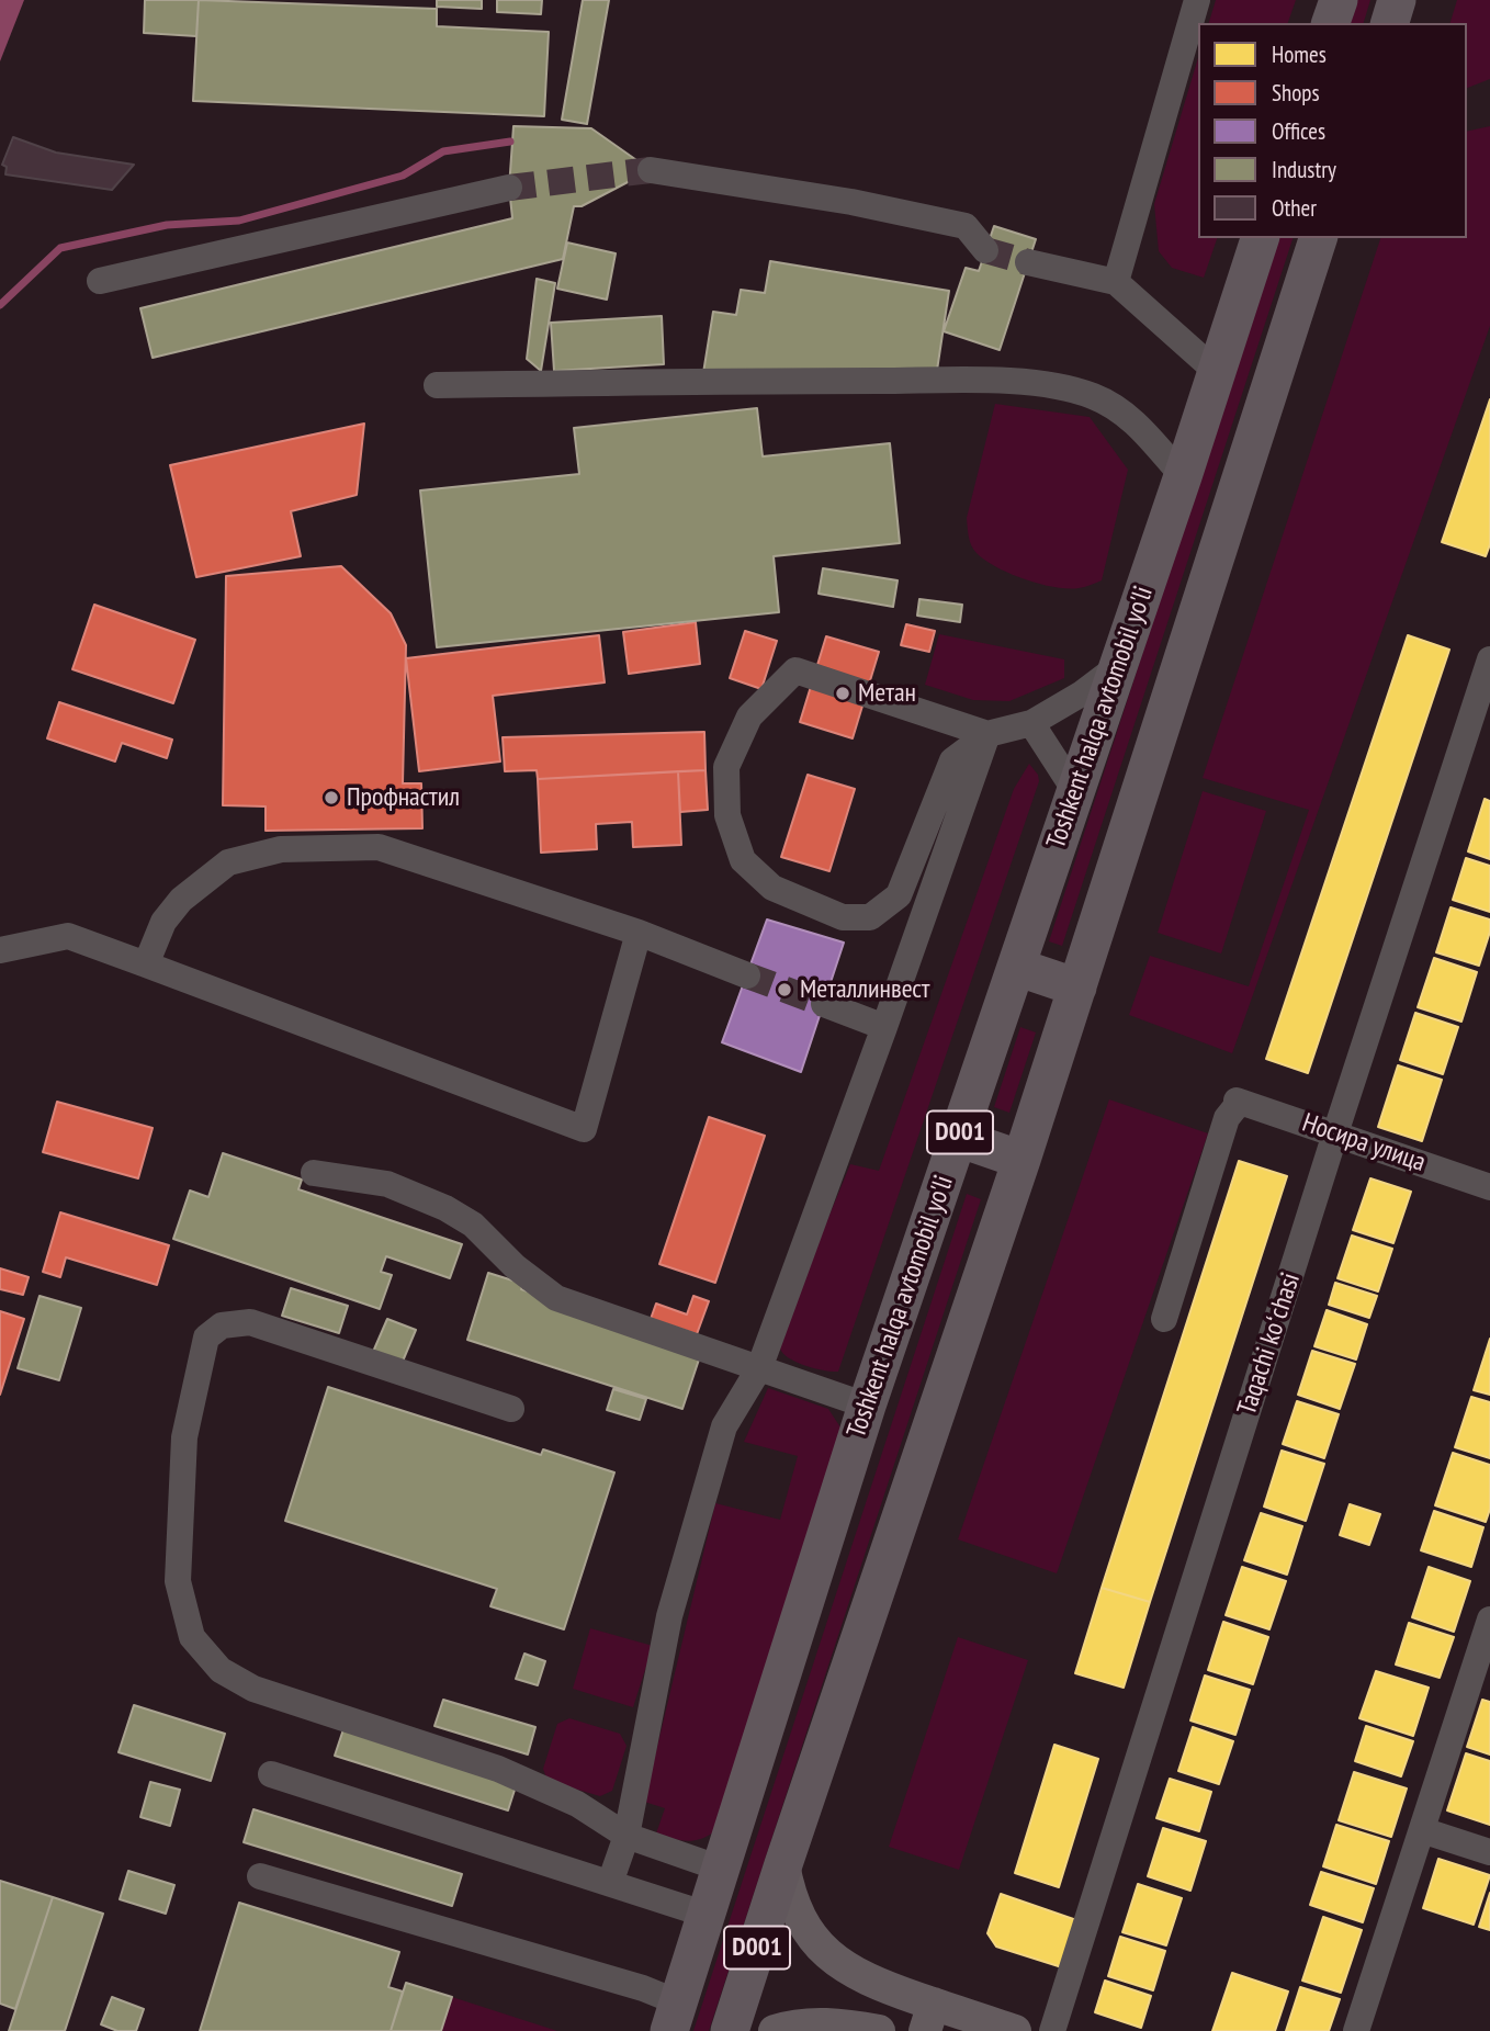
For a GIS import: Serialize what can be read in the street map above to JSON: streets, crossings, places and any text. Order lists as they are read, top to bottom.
{
  "streets": {
    "highway": ["Toshkent halqa avtomobil yo'li", "D001"],
    "street": ["Носира улица", "Taqachi koʻchasi"]
  },
  "crossings": [
    ["Носира улица", "Taqachi koʻchasi"]
  ],
  "places": ["Метан", "Профнастил", "Металлинвест"],
  "legend": [
    "Homes",
    "Shops",
    "Offices",
    "Industry",
    "Other"
  ]
}
